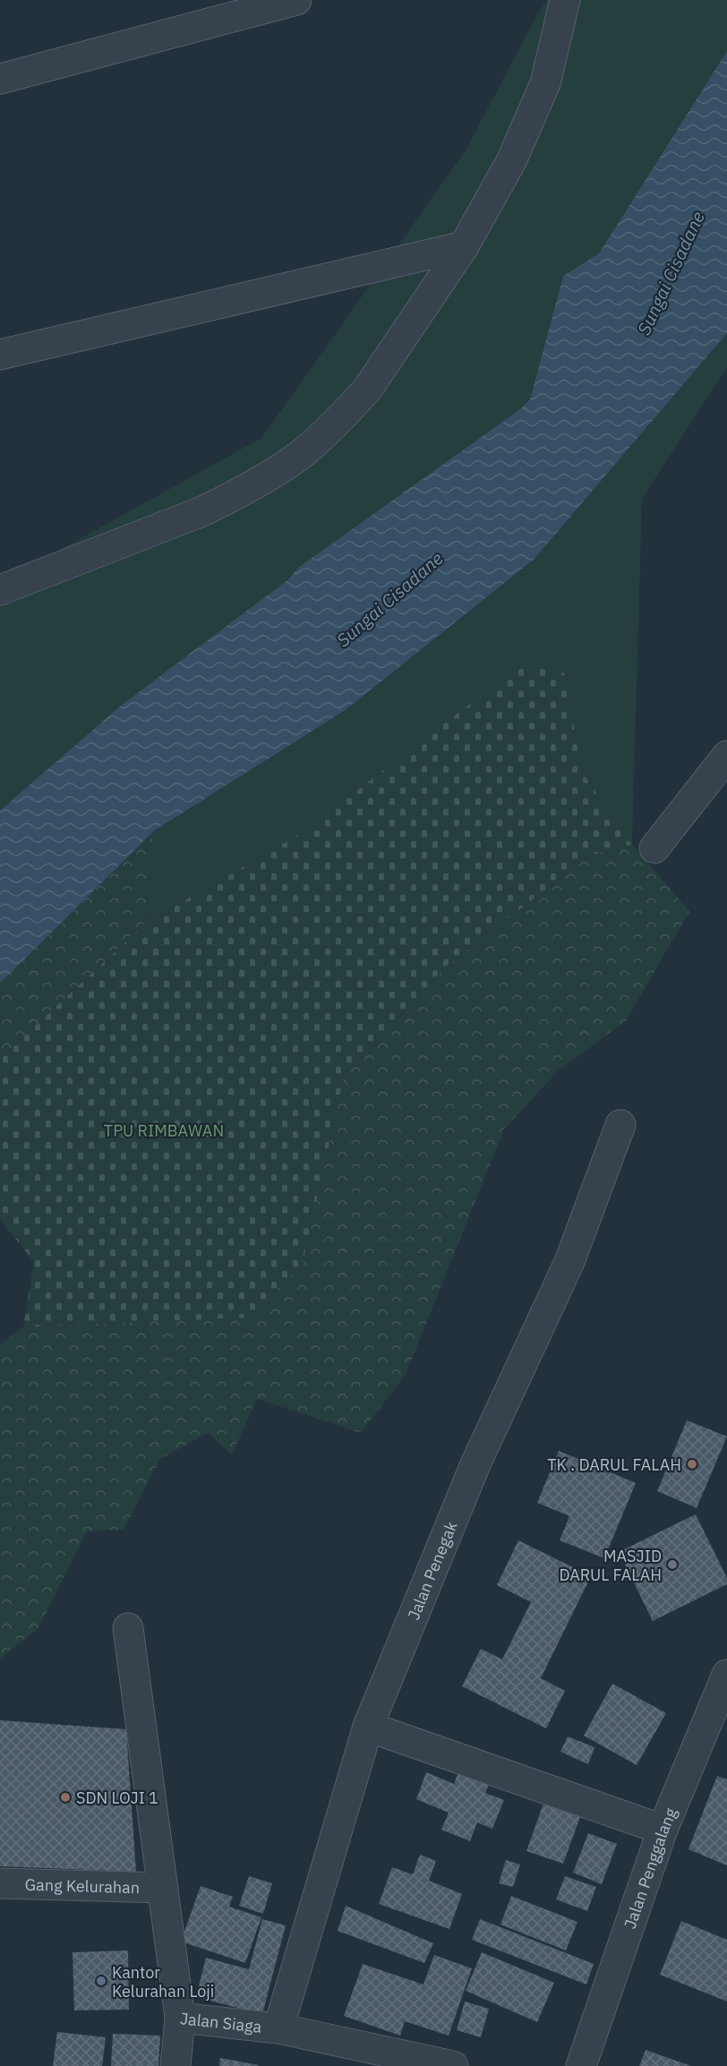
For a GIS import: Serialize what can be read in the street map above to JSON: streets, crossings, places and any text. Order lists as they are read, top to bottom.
{
  "streets": {
    "street": [
      "Jalan Penegak",
      "Jalan Penggalang",
      "Gang Kelurahan",
      "Jalan Siaga"
    ]
  },
  "crossings": [
    ["Jalan Penegak", "Jalan Siaga"]
  ],
  "water": ["Sungai Cisadane"],
  "parks": ["TPU RIMBAWAN"],
  "places": [
    "TK . DARUL FALAH",
    "MASJID DARUL FALAH",
    "SDN LOJI 1",
    "Kantor Kelurahan Loji"
  ]
}
